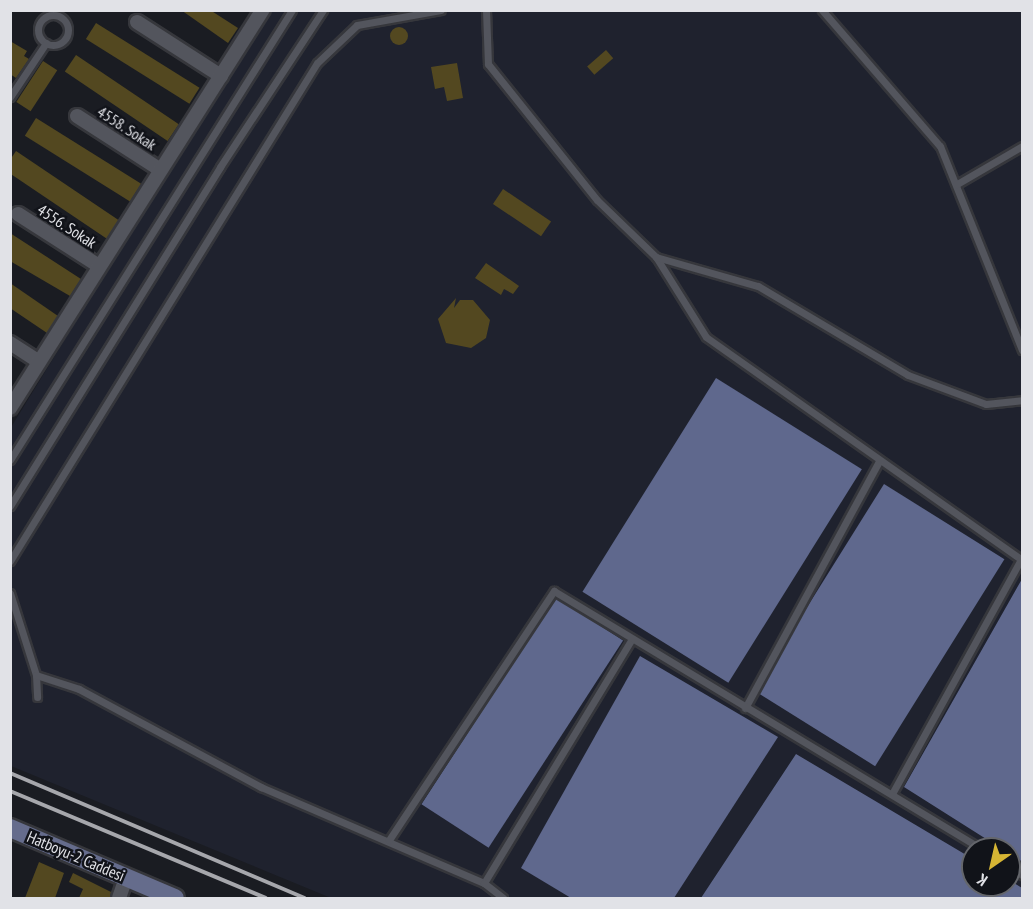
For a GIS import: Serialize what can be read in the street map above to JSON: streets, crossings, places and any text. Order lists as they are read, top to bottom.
{
  "streets": {
    "main road": ["Hatboyu-2 Caddesi"],
    "street": ["4558. Sokak", "4556. Sokak"]
  },
  "north": "bottom left"
}
